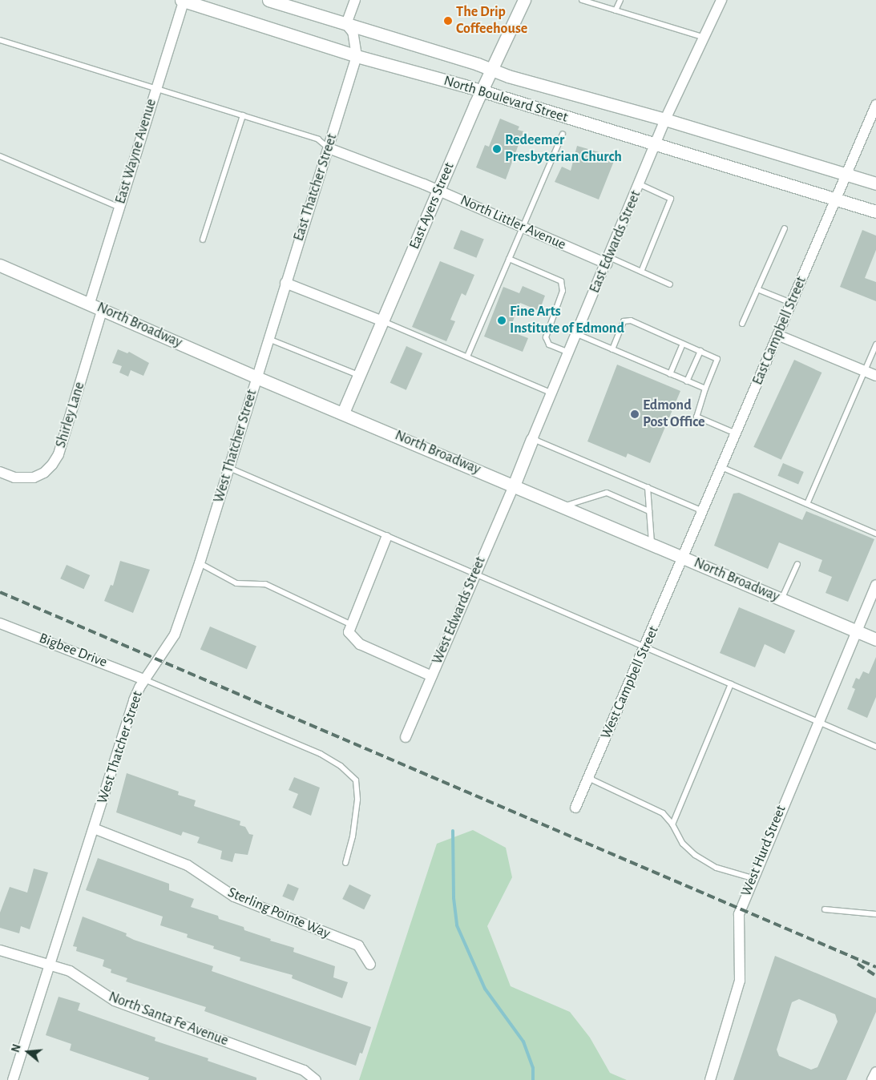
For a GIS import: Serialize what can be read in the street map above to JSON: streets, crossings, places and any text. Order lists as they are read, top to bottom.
{
  "streets": {
    "main road": [
      "North Boulevard Street",
      "East Ayers Street",
      "East Edwards Street",
      "North Broadway"
    ],
    "street": [
      "East Wayne Avenue",
      "East Thatcher Street",
      "North Littler Avenue",
      "East Campbell Street",
      "Shirley Lane",
      "West Thatcher Street",
      "West Edwards Street",
      "Bigbee Drive",
      "West Campbell Street",
      "West Hurd Street",
      "Sterling Pointe Way",
      "North Santa Fe Avenue"
    ]
  },
  "crossings": [
    ["North Boulevard Street", "East Wayne Avenue"],
    ["North Boulevard Street", "East Thatcher Street"],
    ["North Boulevard Street", "East Ayers Street"],
    ["North Boulevard Street", "East Edwards Street"],
    ["North Boulevard Street", "East Campbell Street"],
    ["East Wayne Avenue", "North Broadway"],
    ["East Thatcher Street", "North Littler Avenue"],
    ["East Thatcher Street", "North Broadway"],
    ["East Thatcher Street", "West Thatcher Street"],
    ["East Ayers Street", "North Littler Avenue"],
    ["East Ayers Street", "North Broadway"],
    ["North Littler Avenue", "East Edwards Street"],
    ["East Edwards Street", "North Broadway"],
    ["East Edwards Street", "West Edwards Street"],
    ["North Broadway", "East Campbell Street"],
    ["North Broadway", "Shirley Lane"],
    ["North Broadway", "West Thatcher Street"],
    ["North Broadway", "West Edwards Street"],
    ["North Broadway", "West Campbell Street"],
    ["North Broadway", "West Hurd Street"],
    ["East Campbell Street", "West Campbell Street"],
    ["West Thatcher Street", "Bigbee Drive"],
    ["West Thatcher Street", "Sterling Pointe Way"],
    ["West Thatcher Street", "North Santa Fe Avenue"]
  ],
  "places": [
    "The Drip Coffeehouse",
    "Redeemer Presbyterian Church",
    "Fine Arts Institute of Edmond",
    "Edmond Post Office"
  ],
  "north": "left"
}
